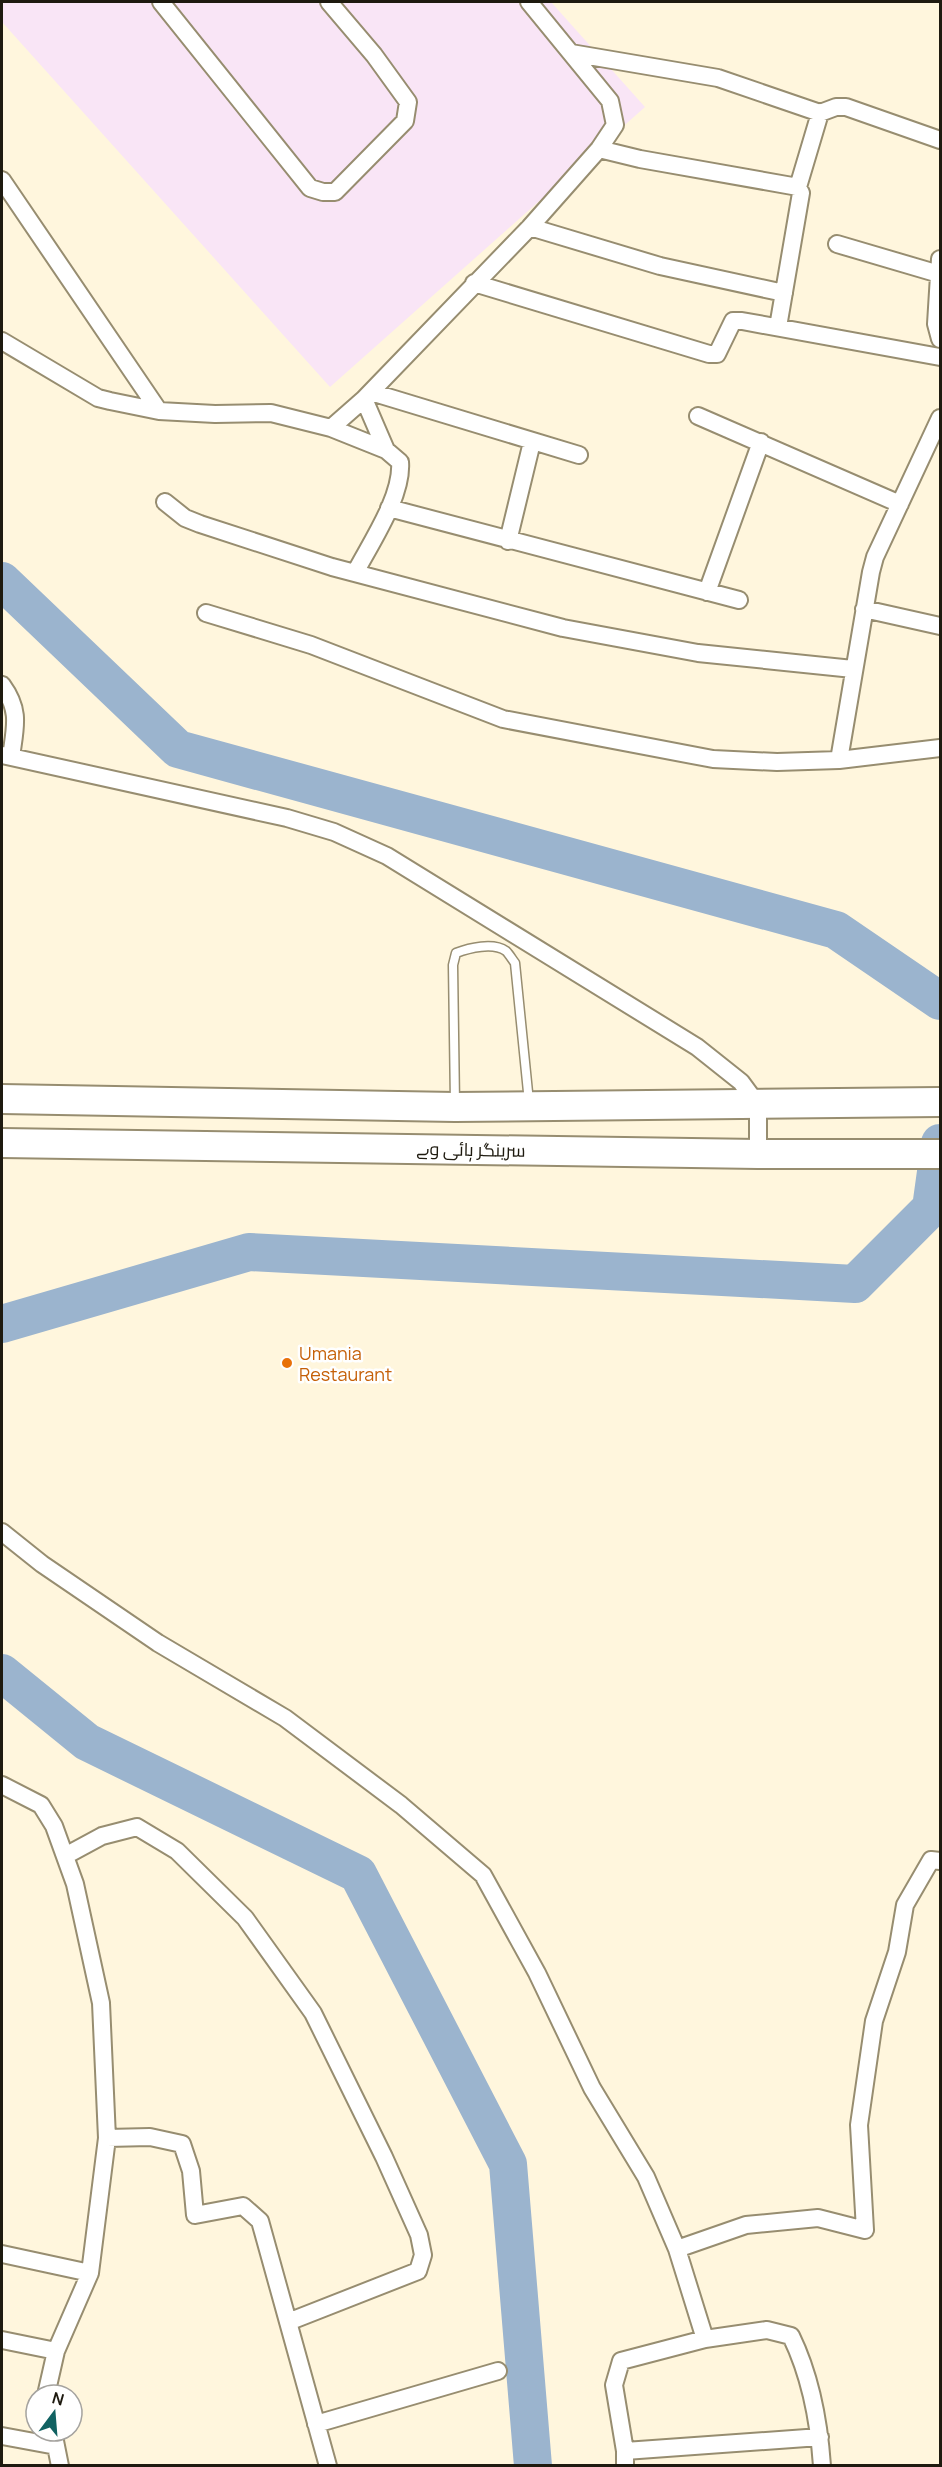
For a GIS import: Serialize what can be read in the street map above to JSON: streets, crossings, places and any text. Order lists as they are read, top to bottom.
{
  "streets": {
    "highway": ["سرینگر ہائی وے"]
  },
  "places": ["Umania Restaurant"],
  "north": "top"
}
